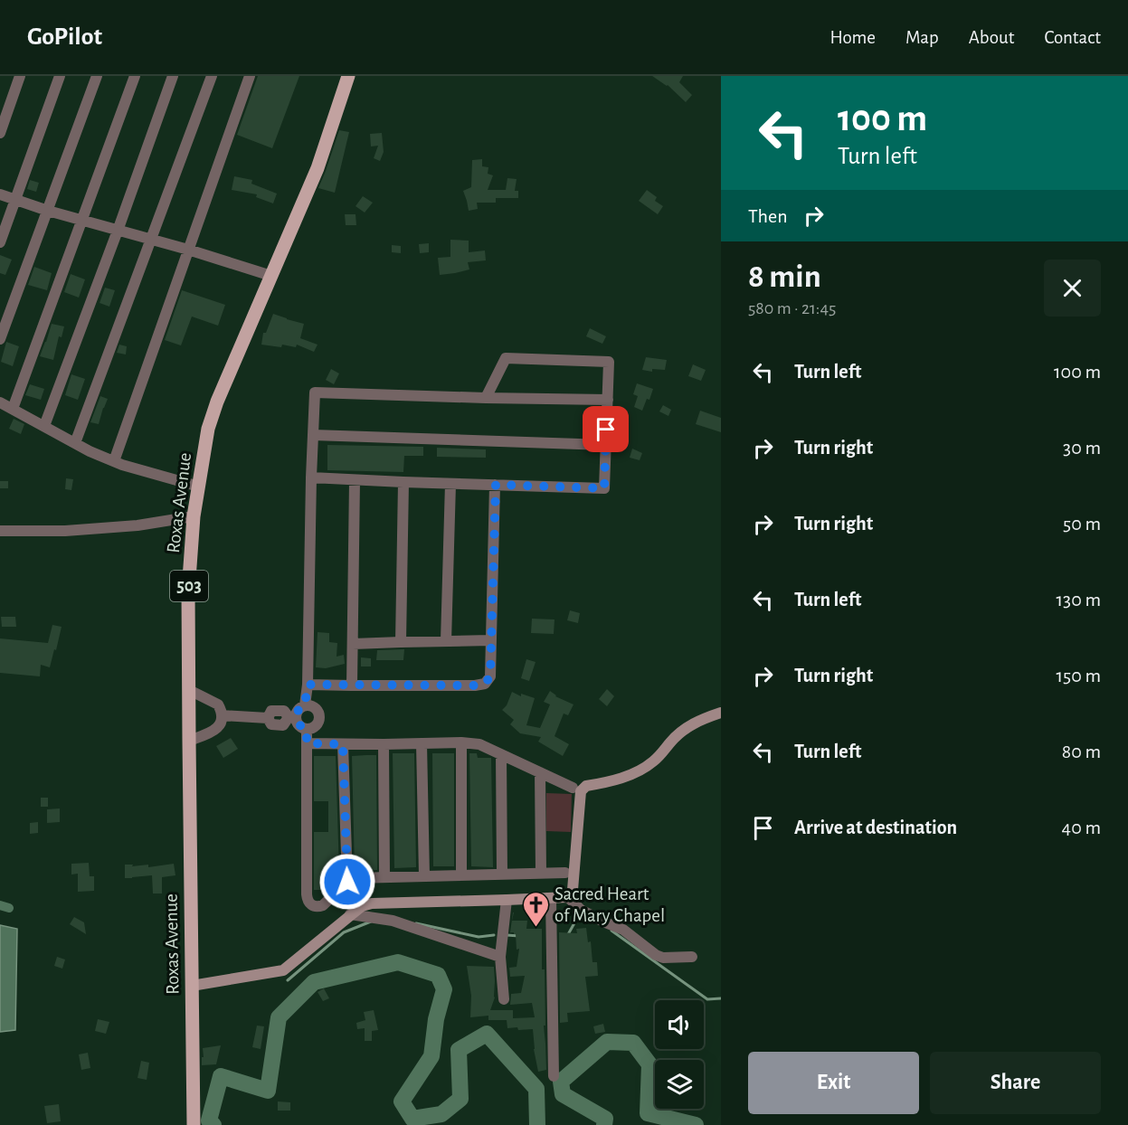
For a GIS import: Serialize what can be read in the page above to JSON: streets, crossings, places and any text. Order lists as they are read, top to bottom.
{
  "streets": {
    "main road": ["Roxas Avenue", "503"]
  },
  "places": {
    "church": ["Sacred Heart of Mary Chapel"]
  },
  "page": {
    "header": "GoPilot",
    "nav": [
      "Home",
      "Map",
      "About",
      "Contact"
    ],
    "turn": ["100 m", "Turn left"],
    "then": "Then",
    "heading": ["8 min", "580 m · 21:45"],
    "list": [
      {
        "name": "Turn left",
        "value": "100 m"
      },
      {
        "name": "Turn right",
        "value": "30 m"
      },
      {
        "name": "Turn right",
        "value": "50 m"
      },
      {
        "name": "Turn left",
        "value": "130 m"
      },
      {
        "name": "Turn right",
        "value": "150 m"
      },
      {
        "name": "Turn left",
        "value": "80 m"
      },
      {
        "name": "Arrive at destination",
        "value": "40 m"
      }
    ],
    "buttons": ["Exit", "Share"]
  }
}
